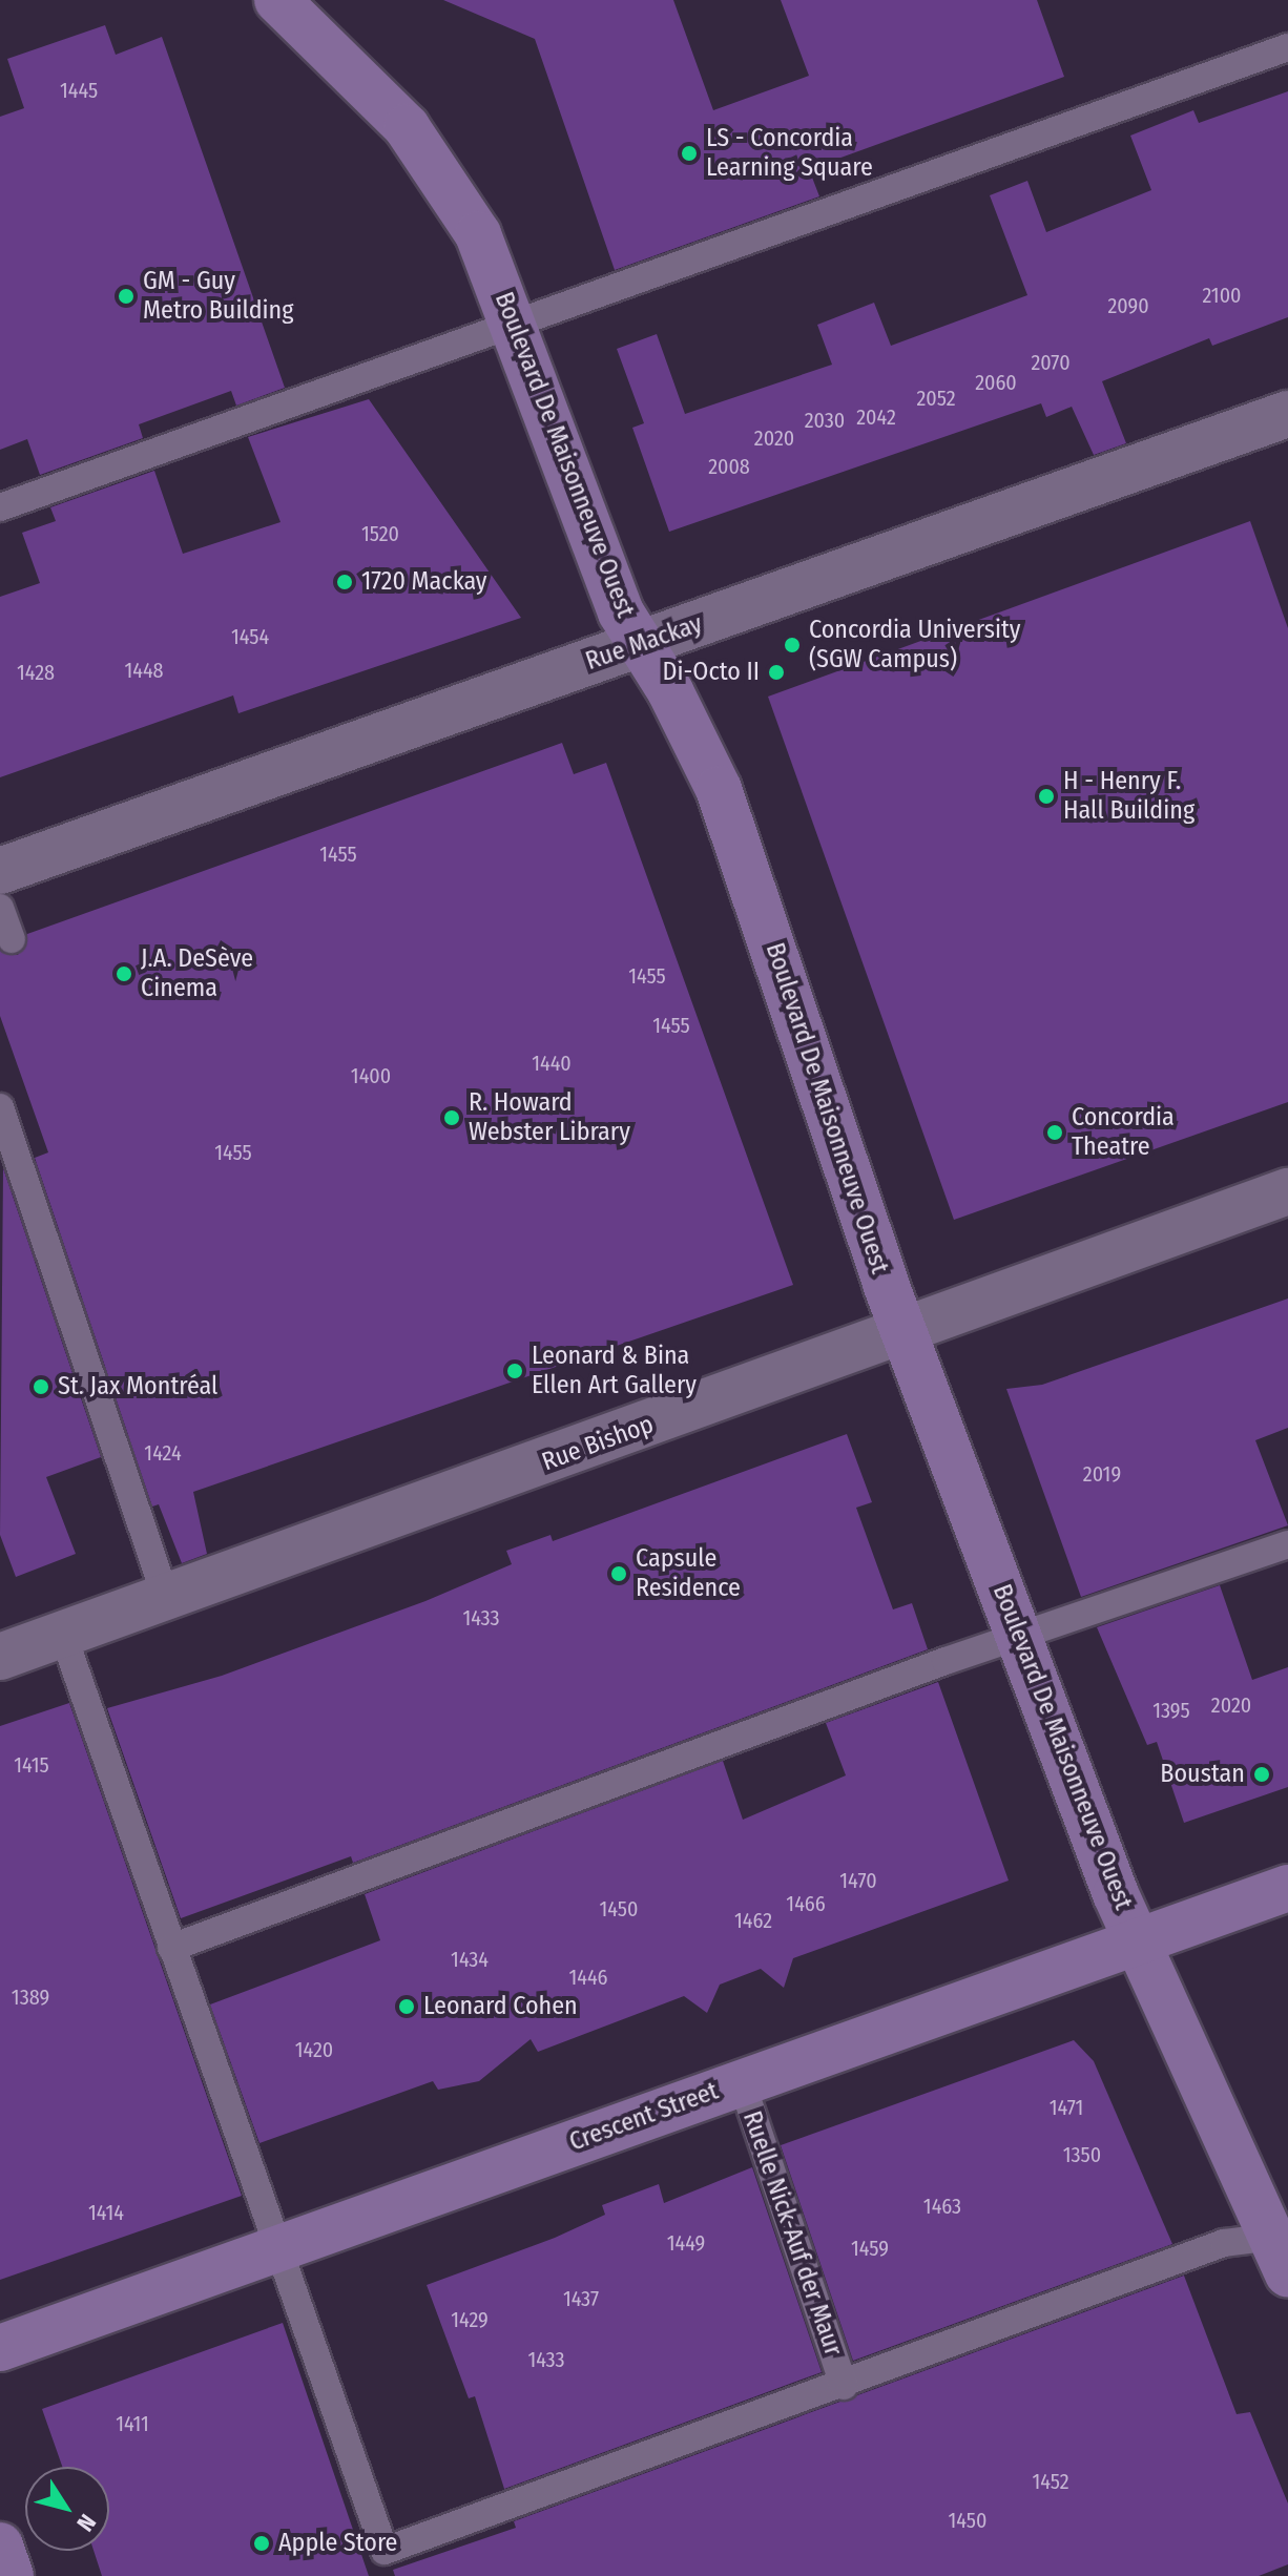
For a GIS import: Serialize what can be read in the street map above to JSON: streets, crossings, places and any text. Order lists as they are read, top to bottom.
{
  "streets": {
    "street": [
      "Boulevard De Maisonneuve Ouest",
      "Rue Mackay",
      "Rue Bishop",
      "Crescent Street"
    ],
    "lane": ["Ruelle Nick-Auf der Maur"]
  },
  "crossings": [
    ["Boulevard De Maisonneuve Ouest", "Rue Mackay"],
    ["Boulevard De Maisonneuve Ouest", "Rue Bishop"],
    ["Boulevard De Maisonneuve Ouest", "Crescent Street"],
    ["Crescent Street", "Ruelle Nick-Auf der Maur"]
  ],
  "places": [
    "LS - Concordia Learning Square",
    "GM - Guy Metro Building",
    "1720 Mackay",
    "Concordia University (SGW Campus)",
    "Di-Octo II",
    "H - Henry F. Hall Building",
    "J.A. DeSève Cinema",
    "R. Howard Webster Library",
    "Concordia Theatre",
    "Leonard & Bina Ellen Art Gallery",
    "St. Jax Montréal",
    "Capsule Residence",
    "Boustan",
    "Leonard Cohen",
    "Apple Store"
  ],
  "house_numbers": [
    "1445",
    "2100",
    "2090",
    "2070",
    "2060",
    "2052",
    "2042",
    "2030",
    "2020",
    "2008",
    "1520",
    "1454",
    "1448",
    "1428",
    "1455",
    "1455",
    "1455",
    "1440",
    "1400",
    "1455",
    "1424",
    "2019",
    "1433",
    "2020",
    "1395",
    "1415",
    "1470",
    "1466",
    "1450",
    "1462",
    "1434",
    "1446",
    "1389",
    "1420",
    "1471",
    "1350",
    "1463",
    "1414",
    "1449",
    "1459",
    "1437",
    "1429",
    "1433",
    "1411",
    "1452",
    "1450"
  ],
  "north": "bottom right"
}
